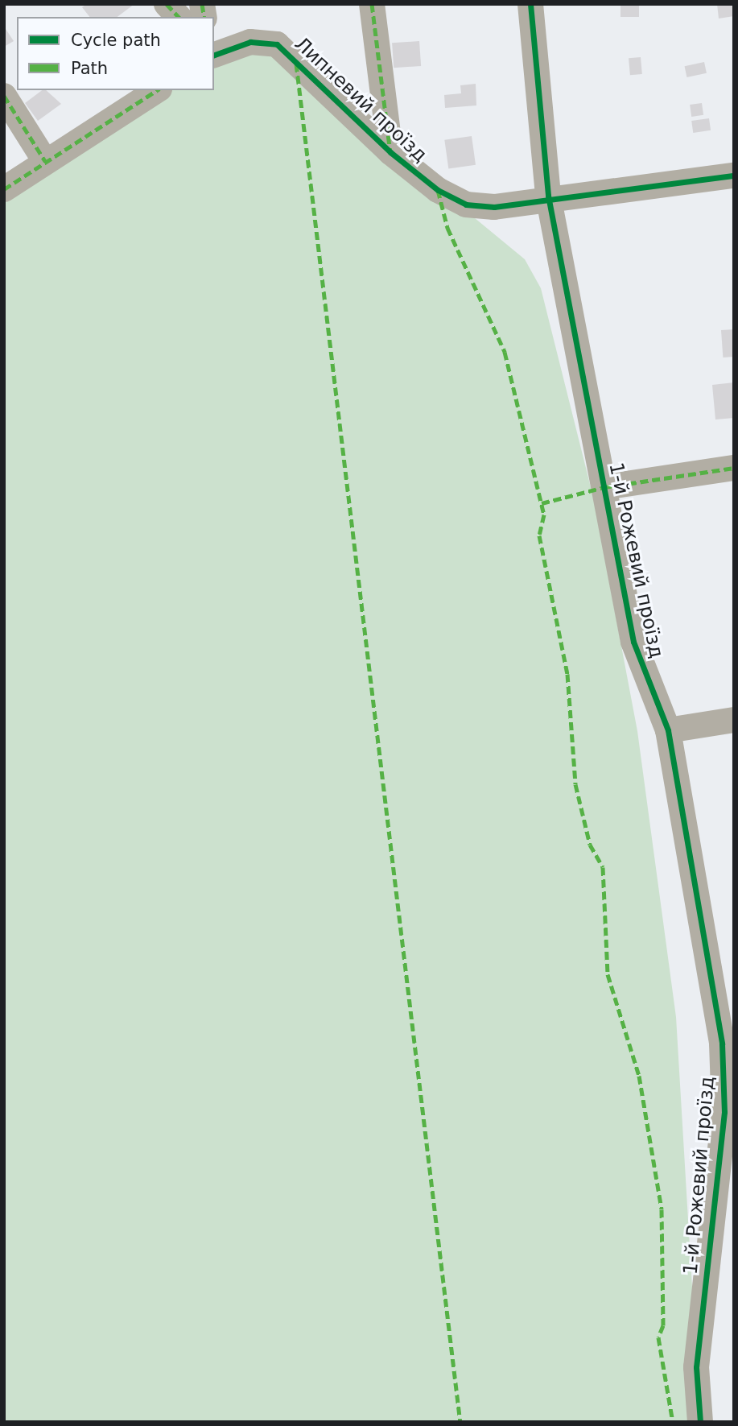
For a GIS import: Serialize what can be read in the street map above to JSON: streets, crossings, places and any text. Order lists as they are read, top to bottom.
{
  "streets": {
    "street": ["Липневий проїзд", "1-й Рожевий проїзд"]
  },
  "crossings": [
    ["Липневий проїзд", "1-й Рожевий проїзд"]
  ],
  "legend": ["Cycle path", "Path"]
}
